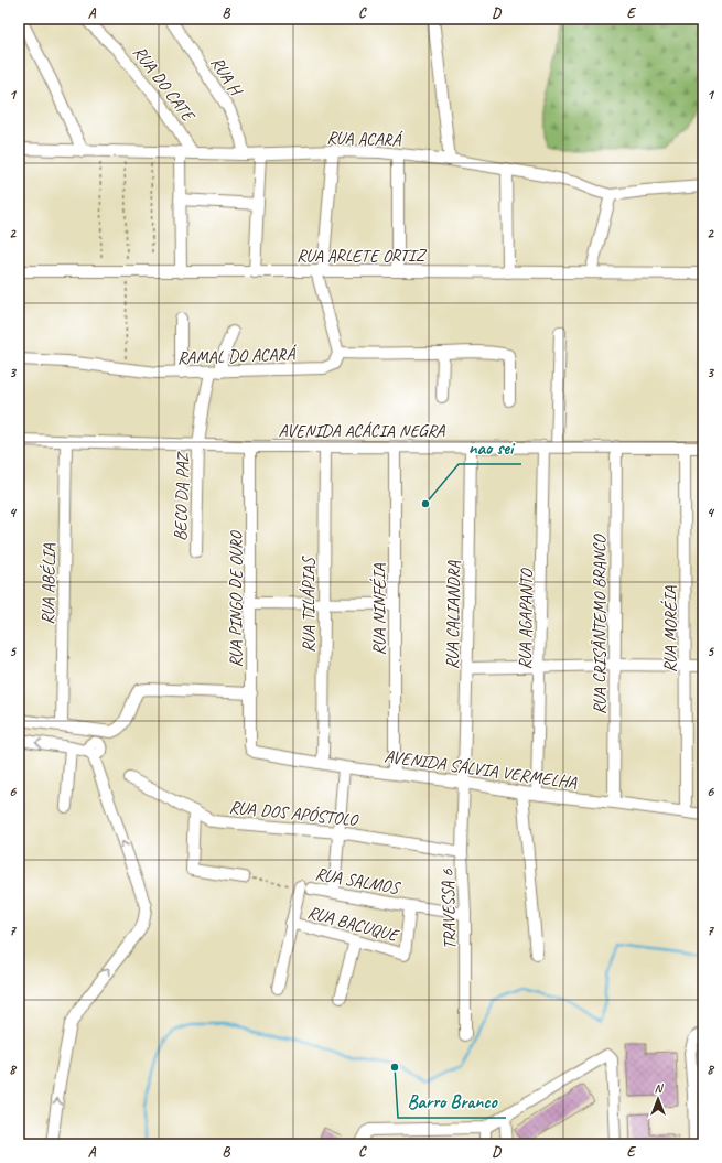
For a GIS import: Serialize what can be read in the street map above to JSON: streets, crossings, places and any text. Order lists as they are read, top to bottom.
{
  "streets": {
    "street": [
      "RUA H",
      "RUA DO CATE",
      "RUA ACARÁ",
      "RUA ARLETE ORTIZ",
      "RAMAL DO ACARÁ",
      "AVENIDA ACÁCIA NEGRA",
      "BECO DA PAZ",
      "RUA ABÉLIA",
      "RUA PINGO DE OURO",
      "RUA TILÁPIAS",
      "RUA NINFÉIA",
      "RUA CALIANDRA",
      "RUA AGAPANTO",
      "RUA CRISÂNTEMO BRANCO",
      "RUA MORÉIA",
      "AVENIDA SÁLVIA VERMELHA",
      "RUA DOS APÓSTOLO",
      "RUA SALMOS",
      "TRAVESSA 6",
      "RUA BACUQUE"
    ]
  },
  "crossings": [
    ["RUA H", "RUA ACARÁ"],
    ["RUA DO CATE", "RUA ACARÁ"],
    ["RAMAL DO ACARÁ", "BECO DA PAZ"],
    ["AVENIDA ACÁCIA NEGRA", "BECO DA PAZ"],
    ["AVENIDA ACÁCIA NEGRA", "RUA ABÉLIA"],
    ["AVENIDA ACÁCIA NEGRA", "RUA PINGO DE OURO"],
    ["AVENIDA ACÁCIA NEGRA", "RUA TILÁPIAS"],
    ["AVENIDA ACÁCIA NEGRA", "RUA NINFÉIA"],
    ["AVENIDA ACÁCIA NEGRA", "RUA CALIANDRA"],
    ["AVENIDA ACÁCIA NEGRA", "RUA AGAPANTO"],
    ["AVENIDA ACÁCIA NEGRA", "RUA CRISÂNTEMO BRANCO"],
    ["AVENIDA ACÁCIA NEGRA", "RUA MORÉIA"],
    ["RUA PINGO DE OURO", "AVENIDA SÁLVIA VERMELHA"],
    ["RUA TILÁPIAS", "AVENIDA SÁLVIA VERMELHA"],
    ["RUA NINFÉIA", "AVENIDA SÁLVIA VERMELHA"],
    ["RUA CALIANDRA", "AVENIDA SÁLVIA VERMELHA"],
    ["RUA CALIANDRA", "TRAVESSA 6"],
    ["RUA AGAPANTO", "AVENIDA SÁLVIA VERMELHA"],
    ["RUA CRISÂNTEMO BRANCO", "AVENIDA SÁLVIA VERMELHA"],
    ["RUA MORÉIA", "AVENIDA SÁLVIA VERMELHA"],
    ["AVENIDA SÁLVIA VERMELHA", "TRAVESSA 6"],
    ["RUA DOS APÓSTOLO", "TRAVESSA 6"],
    ["RUA SALMOS", "TRAVESSA 6"],
    ["RUA SALMOS", "RUA BACUQUE"]
  ],
  "places": ["nao sei", "Barro Branco"],
  "north": "top",
  "grid": {
    "columns": [
      "A",
      "B",
      "C",
      "D",
      "E"
    ],
    "rows": [
      "1",
      "2",
      "3",
      "4",
      "5",
      "6",
      "7",
      "8"
    ]
  }
}
